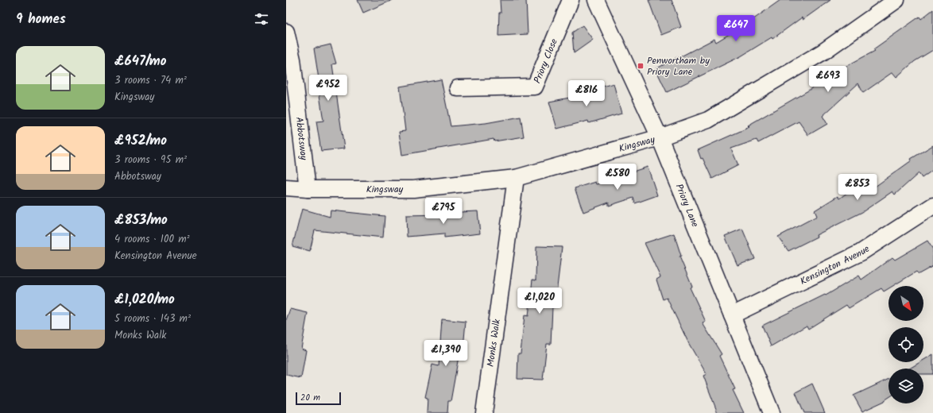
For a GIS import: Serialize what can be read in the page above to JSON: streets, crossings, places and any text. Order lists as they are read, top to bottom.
{
  "streets": {
    "street": [
      "Priory Close",
      "Abbotsway",
      "Kingsway",
      "Priory Lane",
      "Kensington Avenue",
      "Monks Walk"
    ]
  },
  "crossings": [
    ["Abbotsway", "Kingsway"],
    ["Kingsway", "Priory Lane"],
    ["Kingsway", "Monks Walk"],
    ["Priory Lane", "Kensington Avenue"]
  ],
  "places": {
    "transit": ["Penwortham by Priory Lane"]
  },
  "scale_bar": "20 m",
  "north": "bottom right",
  "page": {
    "heading": "9 homes",
    "price": [
      "£647",
      "£693",
      "£952",
      "£816",
      "£580",
      "£853",
      "£795",
      "£1,020",
      "£1,390"
    ],
    "list": [
      {
        "name": "£647/mo",
        "note": "3 rooms · 74 m² · Kingsway"
      },
      {
        "name": "£952/mo",
        "note": "3 rooms · 95 m² · Abbotsway"
      },
      {
        "name": "£853/mo",
        "note": "4 rooms · 100 m² · Kensington Avenue"
      },
      {
        "name": "£1,020/mo",
        "note": "5 rooms · 143 m² · Monks Walk"
      }
    ],
    "scale": "20 m"
  }
}
